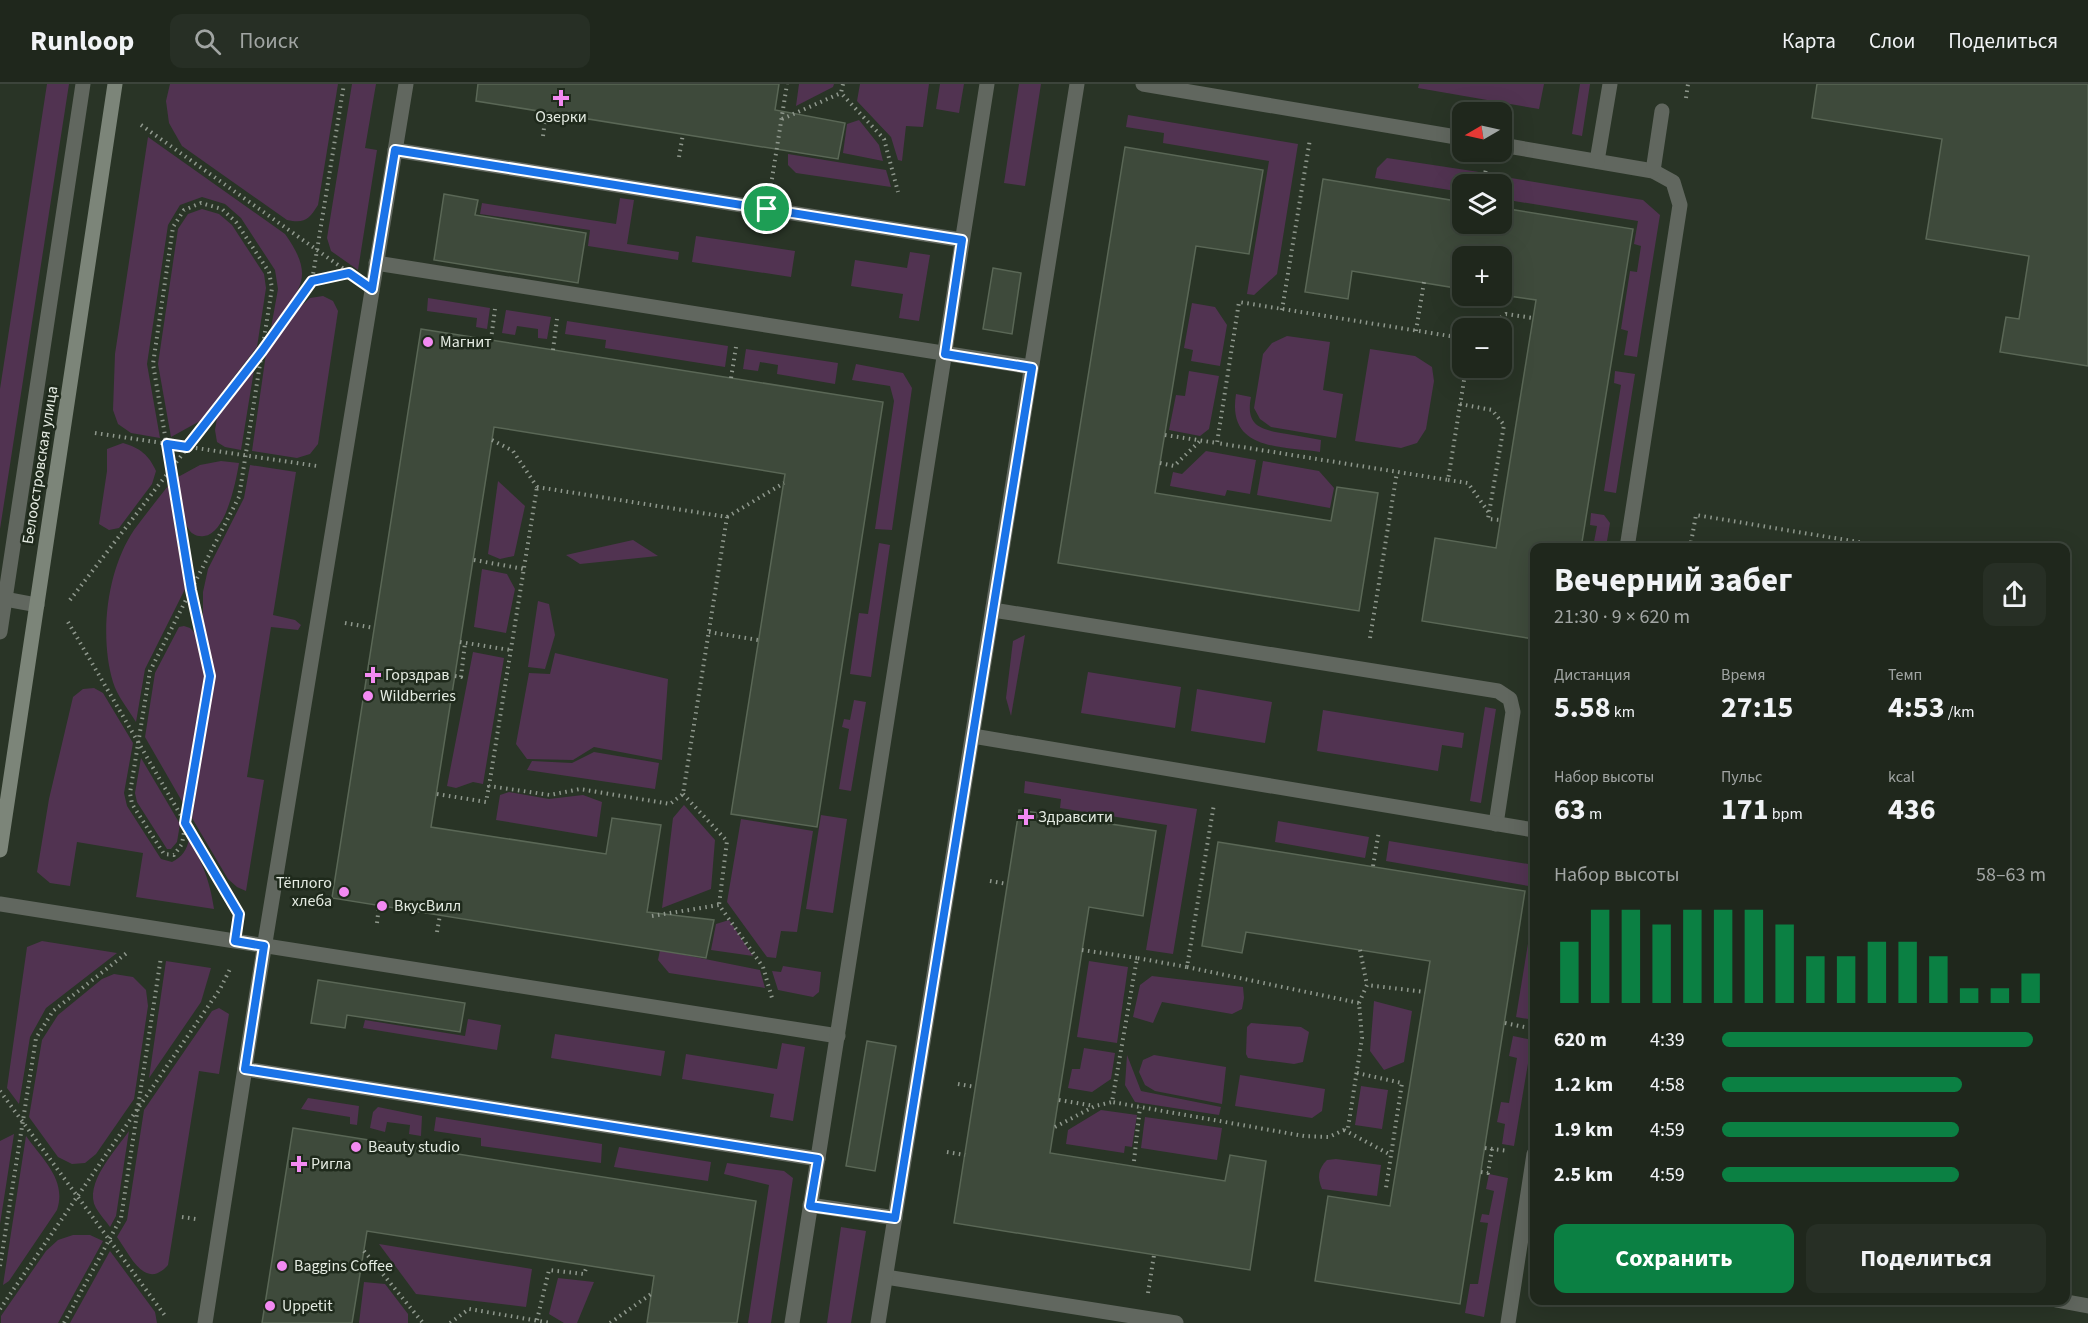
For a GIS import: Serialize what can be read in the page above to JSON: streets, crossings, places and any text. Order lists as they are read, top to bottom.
{
  "streets": {
    "main road": ["Белоостровская улица"]
  },
  "places": {
    "health": [
      "Озерки",
      "Горздрав",
      "Здравсити",
      "Ригла"
    ],
    "other": [
      "Магнит",
      "Wildberries",
      "Тёплого хлеба",
      "ВкусВилл",
      "Beauty studio",
      "Baggins Coffee",
      "Uppetit"
    ]
  },
  "north": "left",
  "page": {
    "header": "Runloop",
    "search": "Поиск",
    "nav": ["Карта", "Слои", "Поделиться"],
    "map_buttons": ["+", "−"],
    "heading": ["Вечерний забег", "21:30 · 9 × 620 m"],
    "stats": [
      ["Дистанция", "5.58 km"],
      ["Время", "27:15"],
      ["Темп", "4:53 /km"],
      ["Набор высоты", "63 m"],
      ["Пульс", "171 bpm"],
      ["kcal", "436"]
    ],
    "chart": ["Набор высоты", "58–63 m"],
    "list": [
      {
        "name": "620 m",
        "note": "4:39"
      },
      {
        "name": "1.2 km",
        "note": "4:58"
      },
      {
        "name": "1.9 km",
        "note": "4:59"
      },
      {
        "name": "2.5 km",
        "note": "4:59"
      }
    ],
    "buttons": ["Сохранить", "Поделиться"]
  }
}
